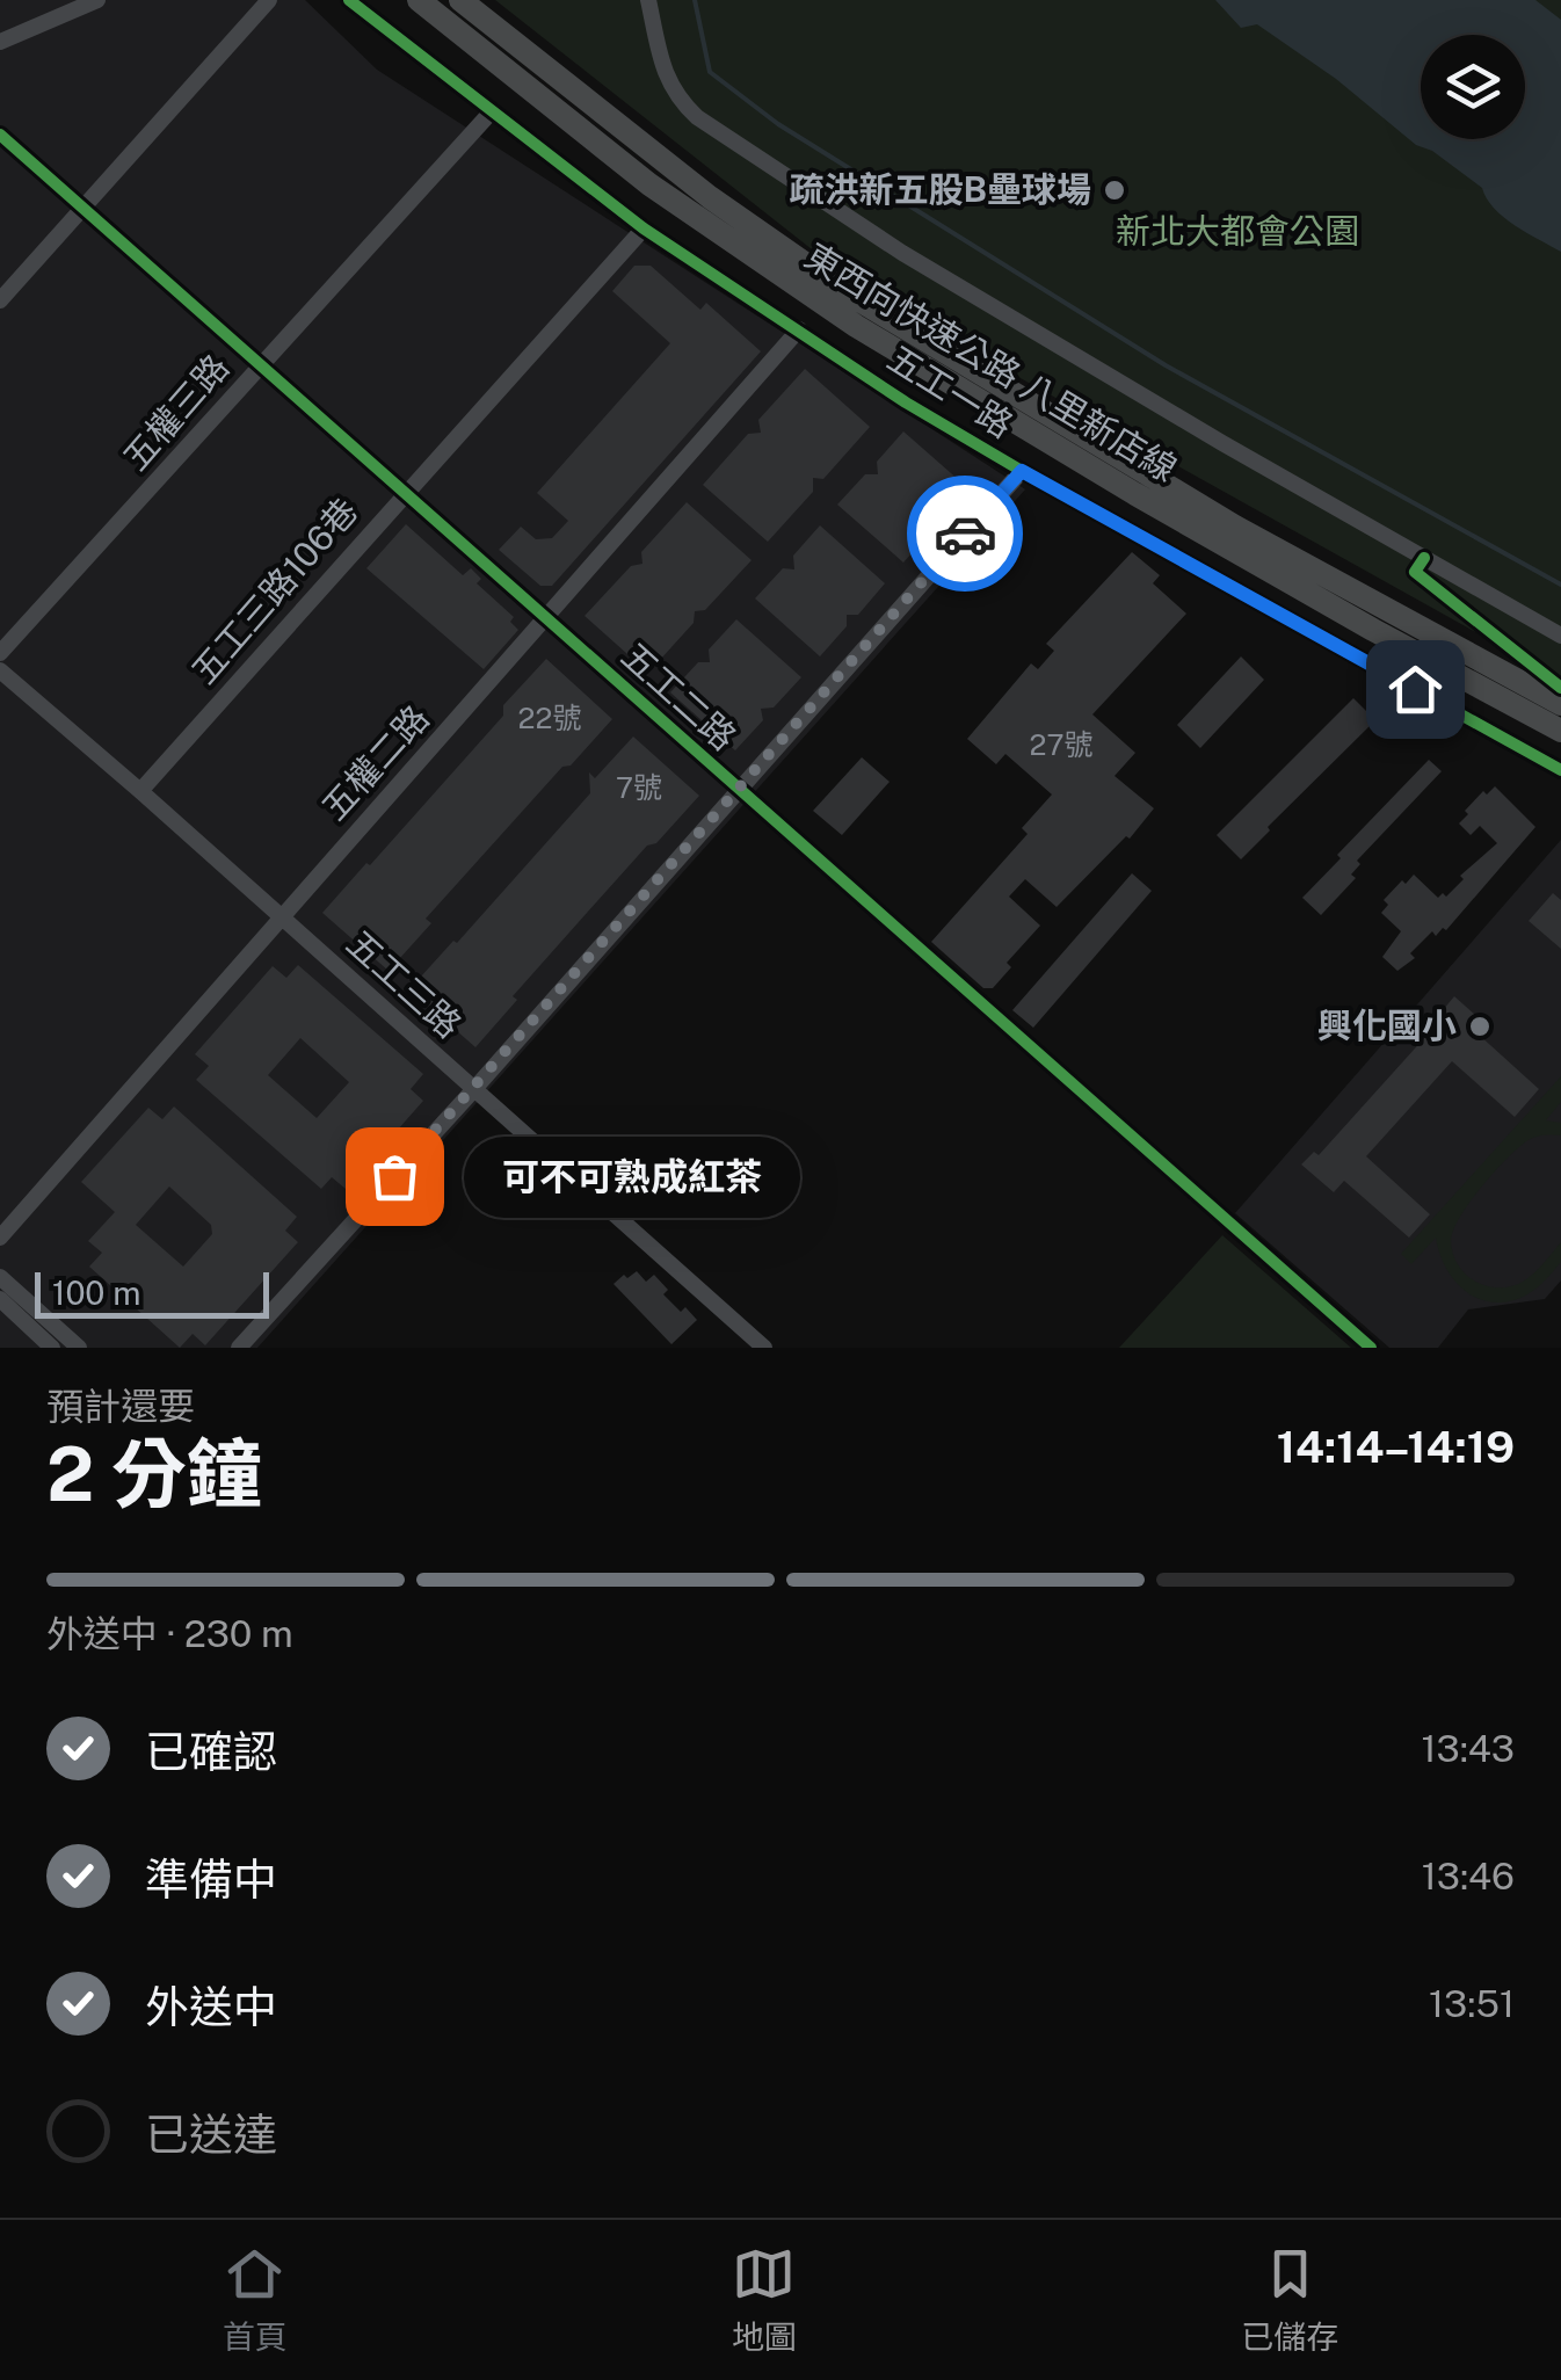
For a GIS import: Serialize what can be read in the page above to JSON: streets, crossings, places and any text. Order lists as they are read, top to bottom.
{
  "streets": {
    "highway": ["東西向快速公路 八里新店線"],
    "street": [
      "五工一路",
      "五權三路",
      "五工三路106巷",
      "五工二路",
      "五權二路",
      "五工三路"
    ]
  },
  "crossings": [
    ["五工一路", "五權三路"],
    ["五工一路", "五工三路106巷"],
    ["五工一路", "五權二路"],
    ["五權三路", "五工二路"],
    ["五工三路106巷", "五工二路"],
    ["五工三路106巷", "五工三路"],
    ["五工二路", "五權二路"],
    ["五權二路", "五工三路"]
  ],
  "parks": ["新北大都會公園"],
  "places": ["疏洪新五股B壘球場", "興化國小", "可不可熟成紅茶"],
  "house_numbers": ["22號", "27號", "7號"],
  "scale_bar": "100 m",
  "page": {
    "bubble": "可不可熟成紅茶",
    "scale": "100 m",
    "heading": ["2 分鐘", "預計還要", "14:14–14:19"],
    "bar": "外送中 · 230 m",
    "list": [
      ["已確認", "13:43"],
      ["準備中", "13:46"],
      ["外送中", "13:51"],
      "已送達"
    ],
    "tabs": ["首頁", "地圖", "已儲存"]
  }
}
